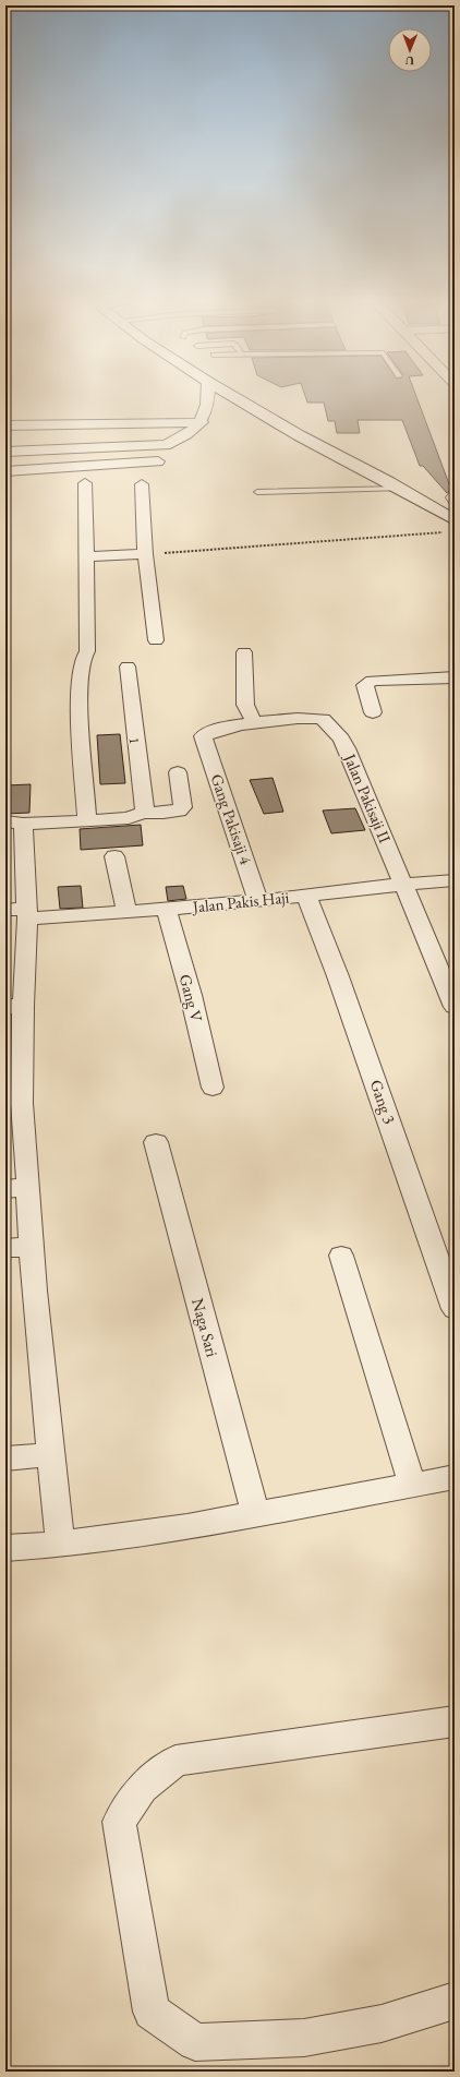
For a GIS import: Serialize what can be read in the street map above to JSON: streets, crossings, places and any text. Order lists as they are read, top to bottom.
{
  "streets": {
    "street": [
      "1",
      "Jalan Pakisaji II",
      "Gang Pakisaji 4",
      "Jalan Pakis Haji",
      "Gang V",
      "Gang 3",
      "Naga Sari"
    ]
  },
  "crossings": [
    ["Jalan Pakisaji II", "Gang Pakisaji 4"],
    ["Jalan Pakisaji II", "Jalan Pakis Haji"],
    ["Gang Pakisaji 4", "Jalan Pakis Haji"],
    ["Jalan Pakis Haji", "Gang V"],
    ["Jalan Pakis Haji", "Gang 3"]
  ],
  "north": "bottom"
}
